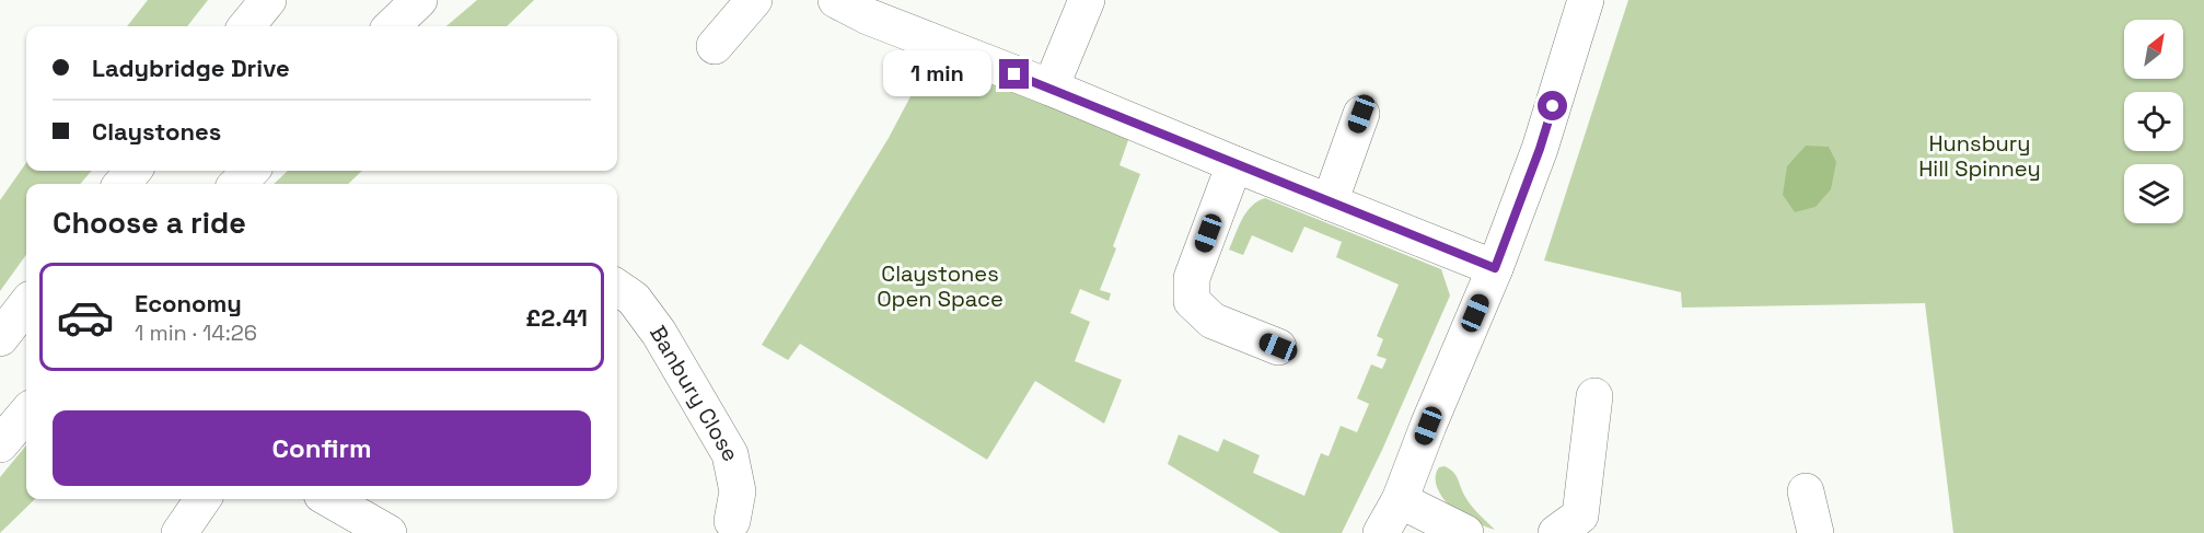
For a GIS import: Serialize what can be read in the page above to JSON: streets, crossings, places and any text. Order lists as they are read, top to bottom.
{
  "streets": {
    "main road": ["Banbury Close"]
  },
  "parks": ["Hunsbury Hill Spinney", "Claystones Open Space"],
  "north": "top right",
  "page": {
    "banner": ["Ladybridge Drive", "Claystones"],
    "bubble": "1 min",
    "heading": "Choose a ride",
    "list": [
      {
        "name": "Economy",
        "note": "1 min · 14:26",
        "value": "£2.41"
      }
    ],
    "buttons": "Confirm"
  }
}
